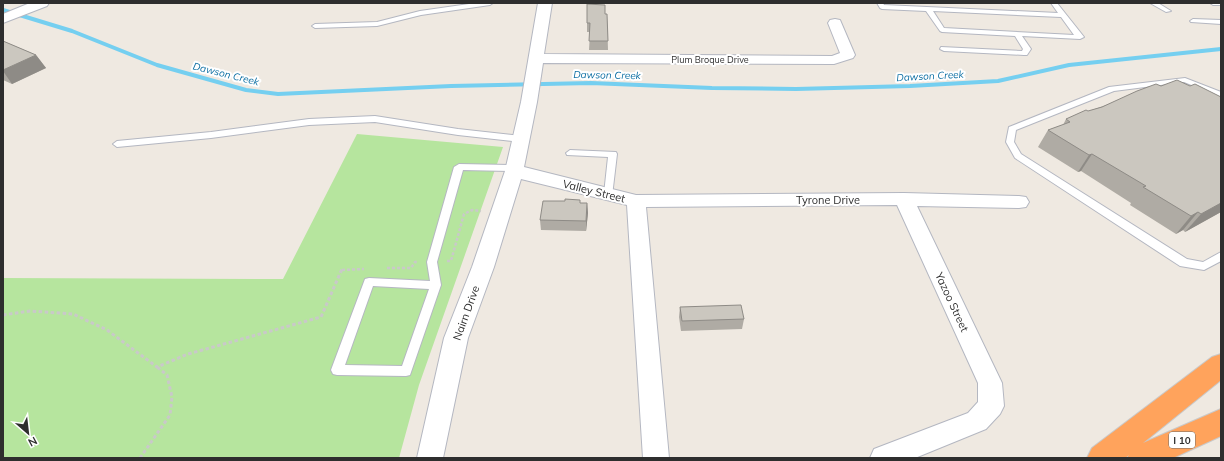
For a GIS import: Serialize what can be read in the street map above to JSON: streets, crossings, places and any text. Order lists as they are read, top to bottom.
{
  "streets": {
    "highway": ["I 10"],
    "street": [
      "Plum Broque Drive",
      "Valley Street",
      "Tyrone Drive",
      "Yazoo Street",
      "Nairn Drive"
    ]
  },
  "crossings": [
    ["Valley Street", "Tyrone Drive"],
    ["Valley Street", "Nairn Drive"],
    ["Tyrone Drive", "Yazoo Street"]
  ],
  "water": ["Dawson Creek"],
  "north": "bottom right"
}
